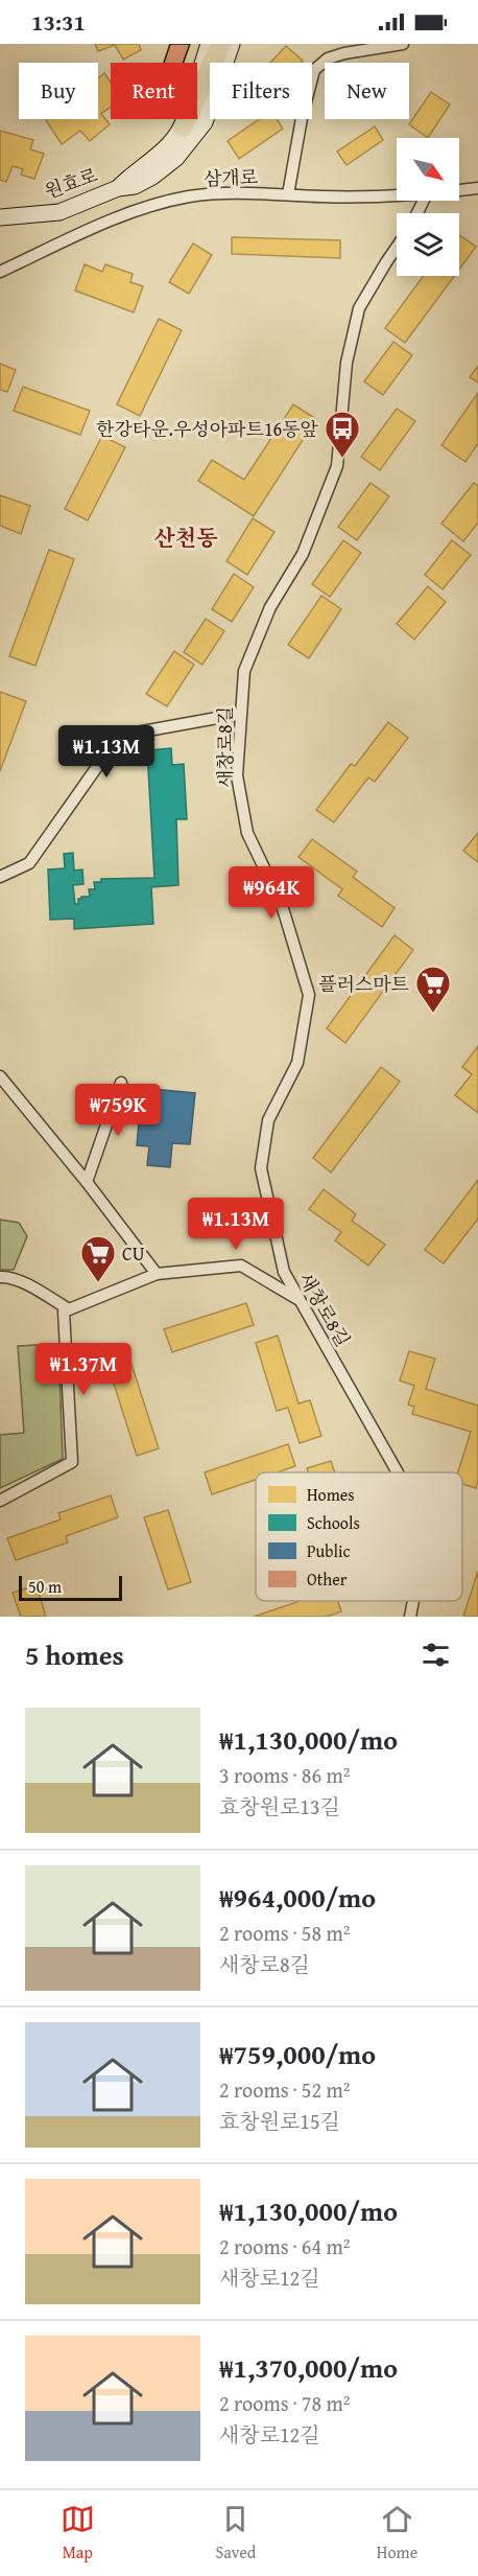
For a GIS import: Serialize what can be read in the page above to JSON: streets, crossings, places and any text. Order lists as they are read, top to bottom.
{
  "streets": {
    "main road": ["원효로"],
    "street": ["삼개로", "새창로8길"]
  },
  "districts": ["산천동"],
  "places": {
    "bus stop": ["한강타운.우성아파트16동앞"],
    "supermarket": ["플러스마트", "CU"]
  },
  "legend": [
    "Homes",
    "Schools",
    "Public",
    "Other"
  ],
  "scale_bar": "50 m",
  "north": "bottom right",
  "page": {
    "status": "13:31",
    "chip": [
      "Buy",
      "Rent",
      "Filters",
      "New"
    ],
    "price": [
      "₩1.13M",
      "₩964K",
      "₩759K",
      "₩1.13M",
      "₩1.37M"
    ],
    "scale": "50 m",
    "heading": "5 homes",
    "list": [
      {
        "name": "₩1,130,000/mo",
        "note": "3 rooms · 86 m² · 효창원로13길"
      },
      {
        "name": "₩964,000/mo",
        "note": "2 rooms · 58 m² · 새창로8길"
      },
      {
        "name": "₩759,000/mo",
        "note": "2 rooms · 52 m² · 효창원로15길"
      },
      {
        "name": "₩1,130,000/mo",
        "note": "2 rooms · 64 m² · 새창로12길"
      },
      {
        "name": "₩1,370,000/mo",
        "note": "2 rooms · 78 m² · 새창로12길"
      }
    ],
    "tabs": ["Map", "Saved", "Home"]
  }
}
